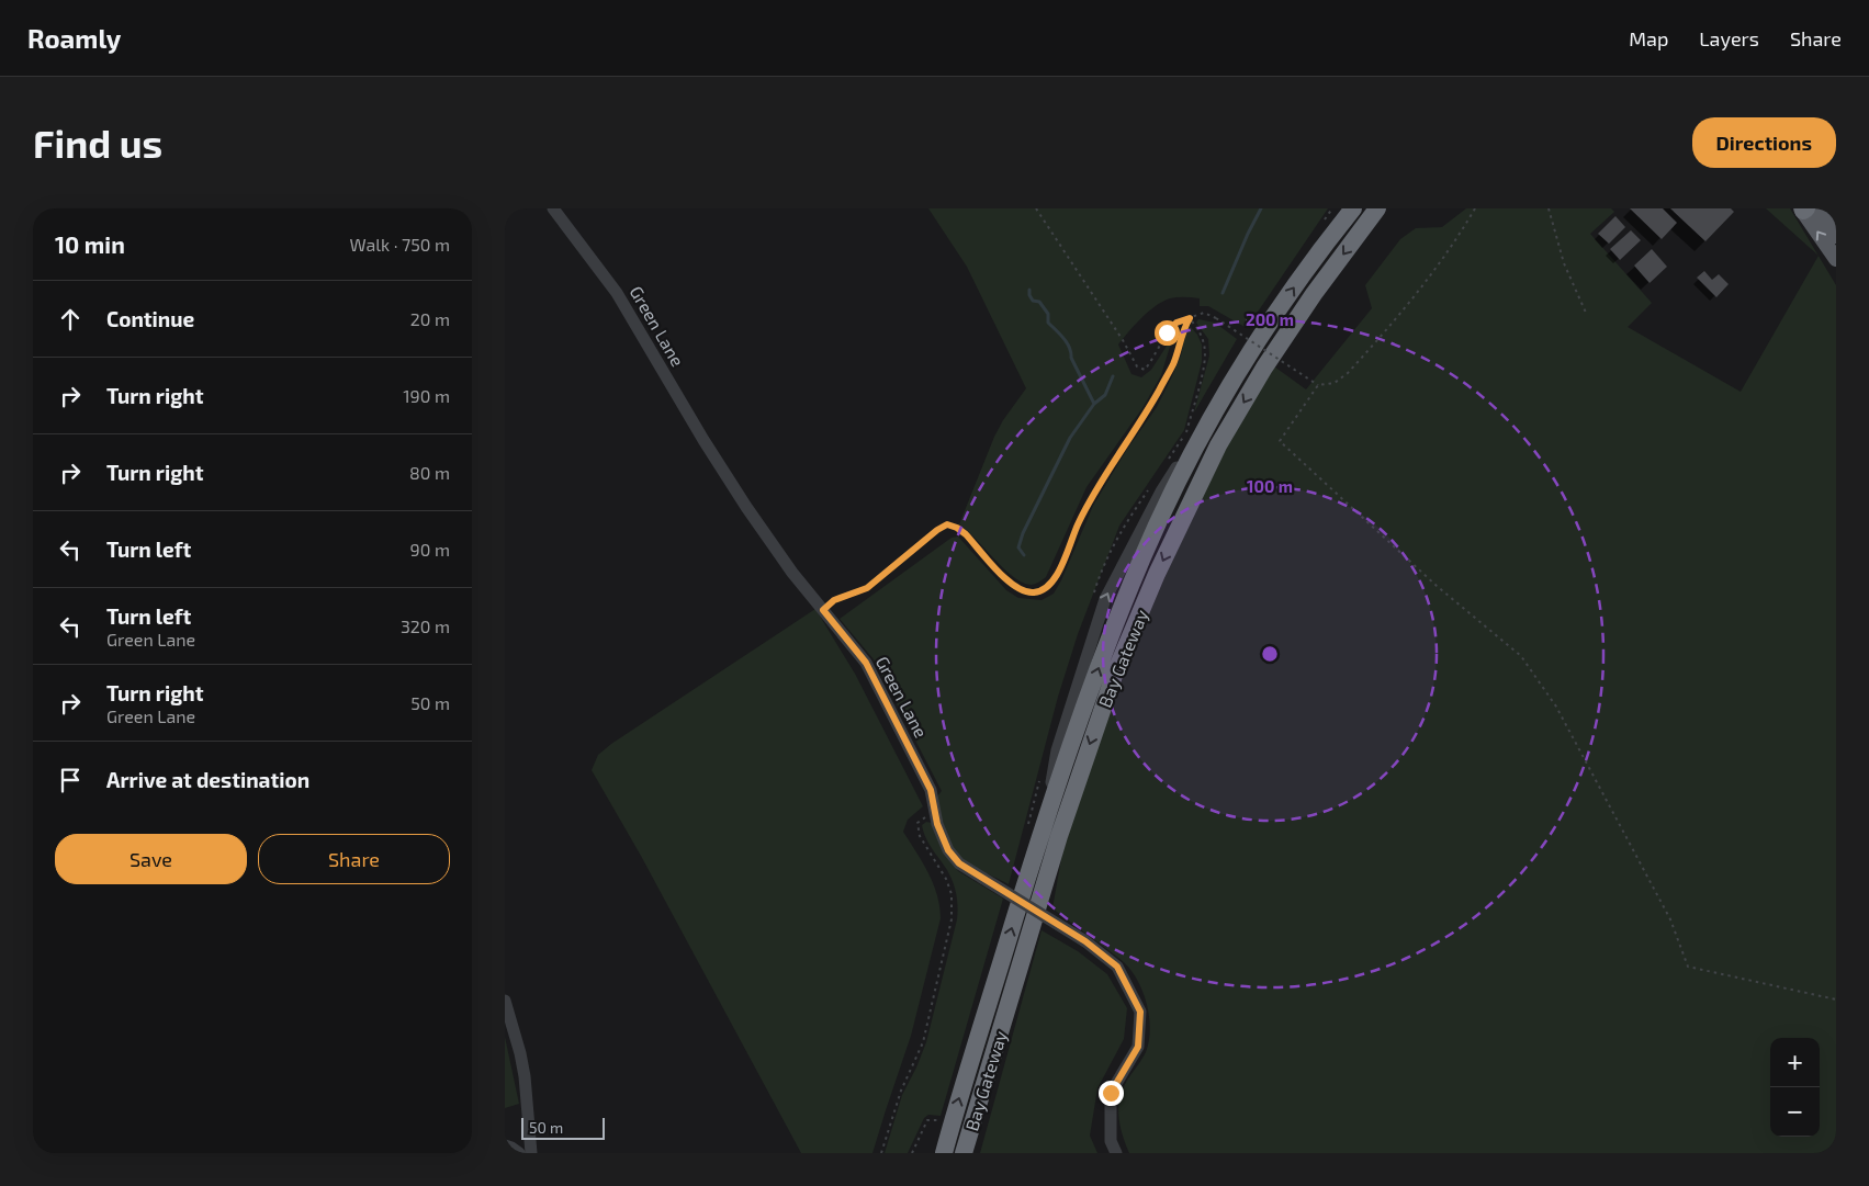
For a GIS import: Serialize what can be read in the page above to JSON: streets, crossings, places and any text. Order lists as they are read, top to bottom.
{
  "streets": {
    "highway": ["Bay Gateway"],
    "street": ["Green Lane"]
  },
  "scale_bar": "50 m",
  "page": {
    "header": "Roamly",
    "nav": ["Map", "Layers", "Share"],
    "buttons": [
      "Directions",
      ["Save", "Share"]
    ],
    "title": "Find us",
    "heading": ["10 min", "Walk · 750 m"],
    "list": [
      ["Continue", "20 m"],
      ["Turn right", "190 m"],
      ["Turn right", "80 m"],
      ["Turn left", "90 m"],
      ["Turn left", "Green Lane", "320 m"],
      ["Turn right", "Green Lane", "50 m"],
      "Arrive at destination"
    ],
    "map_buttons": ["+", "−"],
    "scale": "50 m"
  },
  "rings": ["200 m", "100 m"]
}
